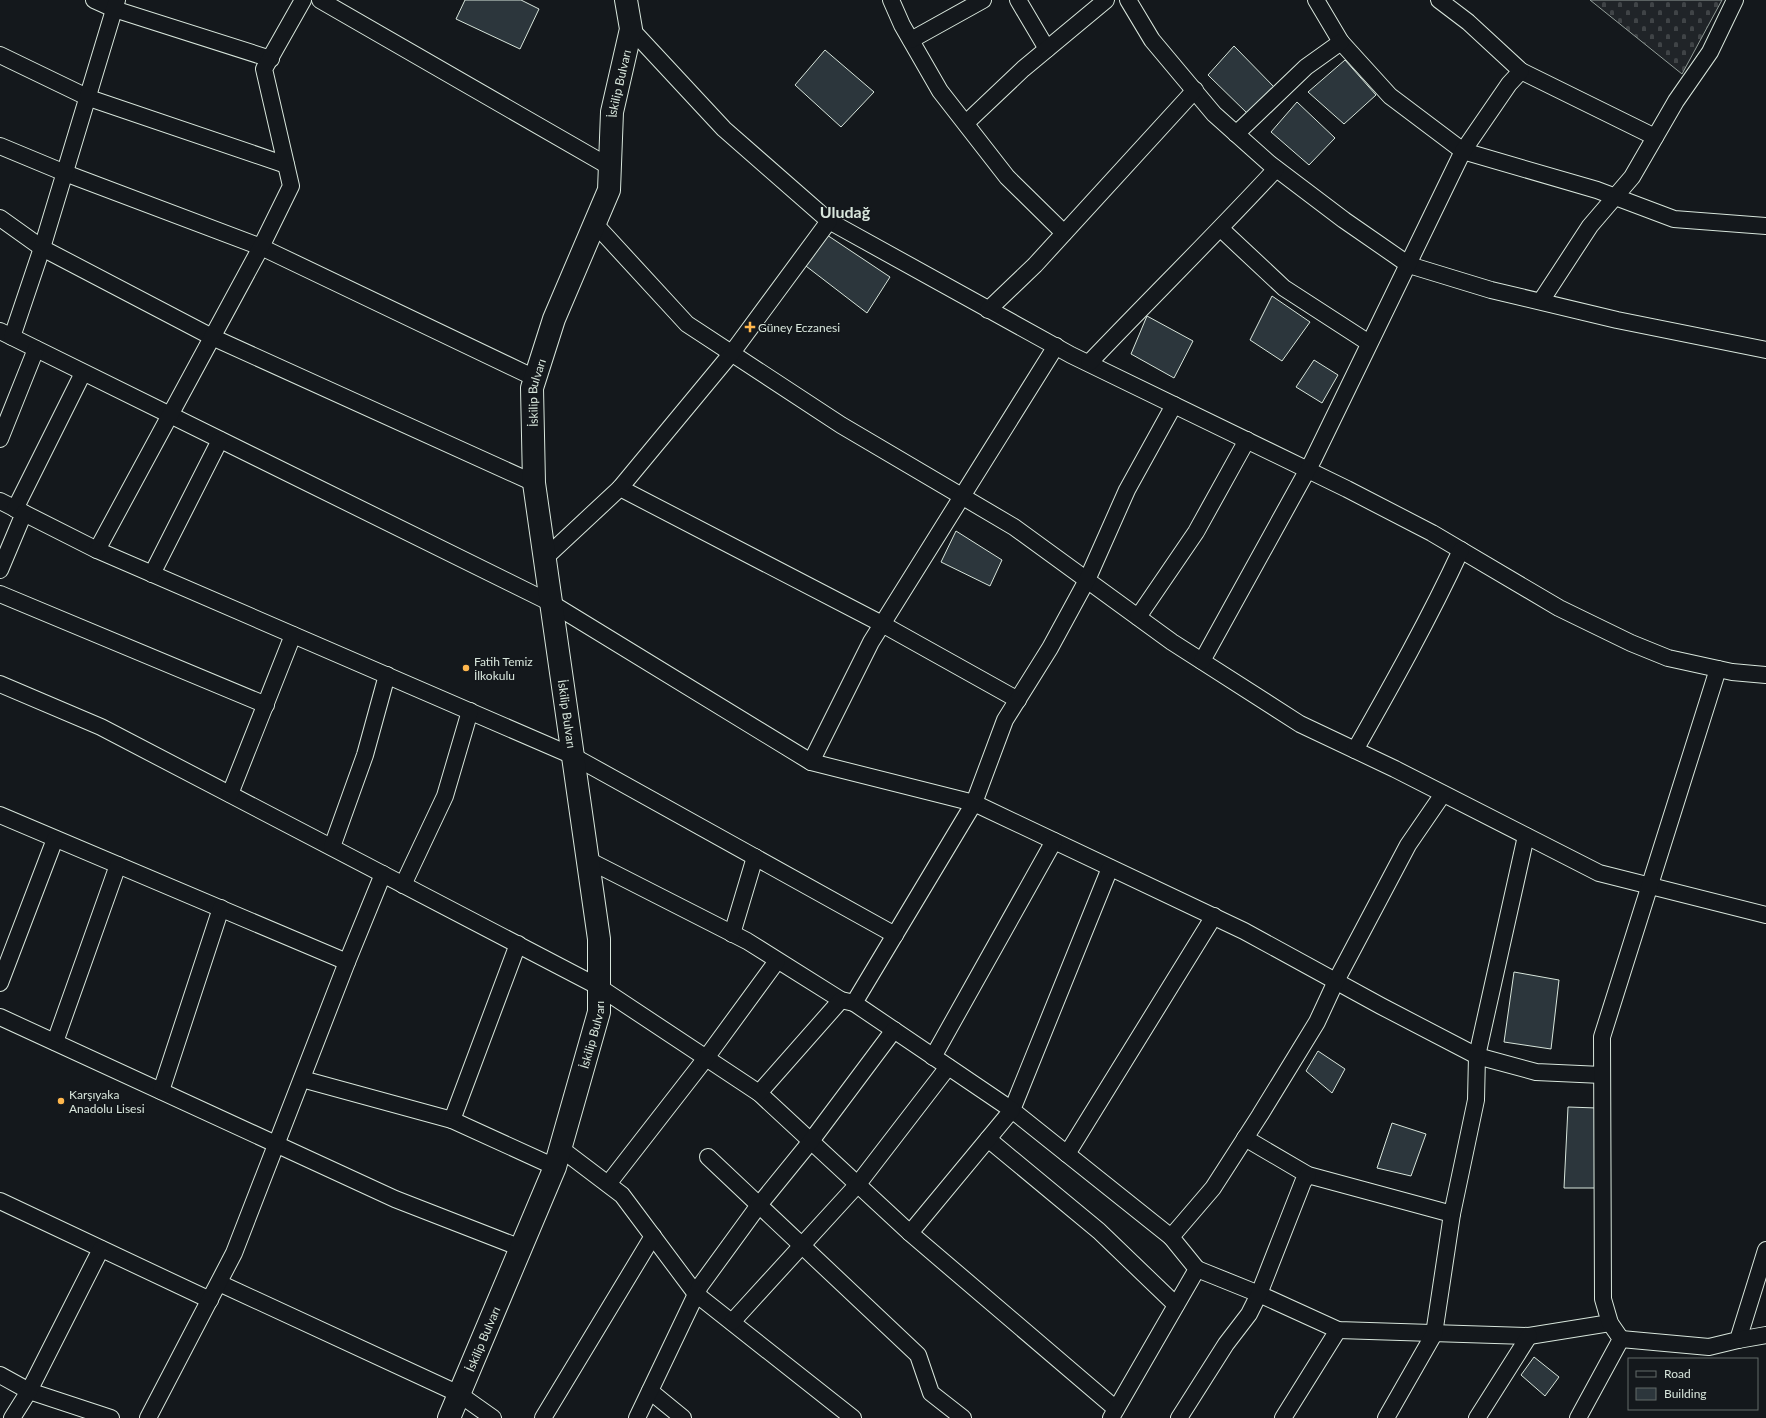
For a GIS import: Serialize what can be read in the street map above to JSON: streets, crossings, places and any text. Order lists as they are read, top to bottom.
{
  "streets": {
    "main road": ["İskilip Bulvarı"]
  },
  "districts": ["Uludağ"],
  "places": {
    "health": ["Güney Eczanesi"],
    "other": ["Fatih Temiz İlkokulu", "Karşıyaka Anadolu Lisesi"]
  },
  "legend": ["Road", "Building"]
}
